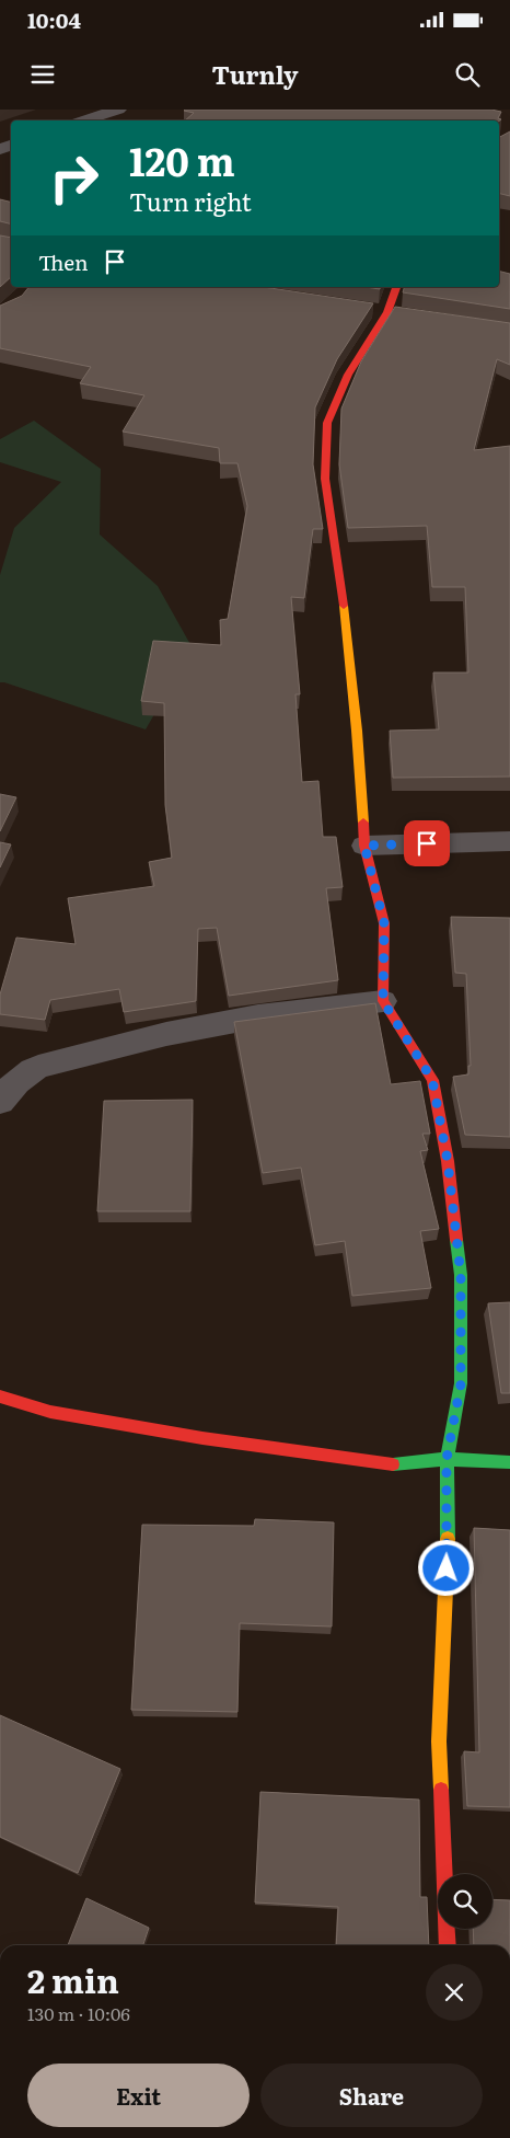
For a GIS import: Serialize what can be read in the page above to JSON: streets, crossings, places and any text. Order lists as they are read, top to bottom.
{
  "page": {
    "status": "10:04",
    "header": "Turnly",
    "turn": ["120 m", "Turn right"],
    "then": "Then",
    "heading": ["2 min", "130 m · 10:06"],
    "buttons": ["Exit", "Share"]
  }
}
